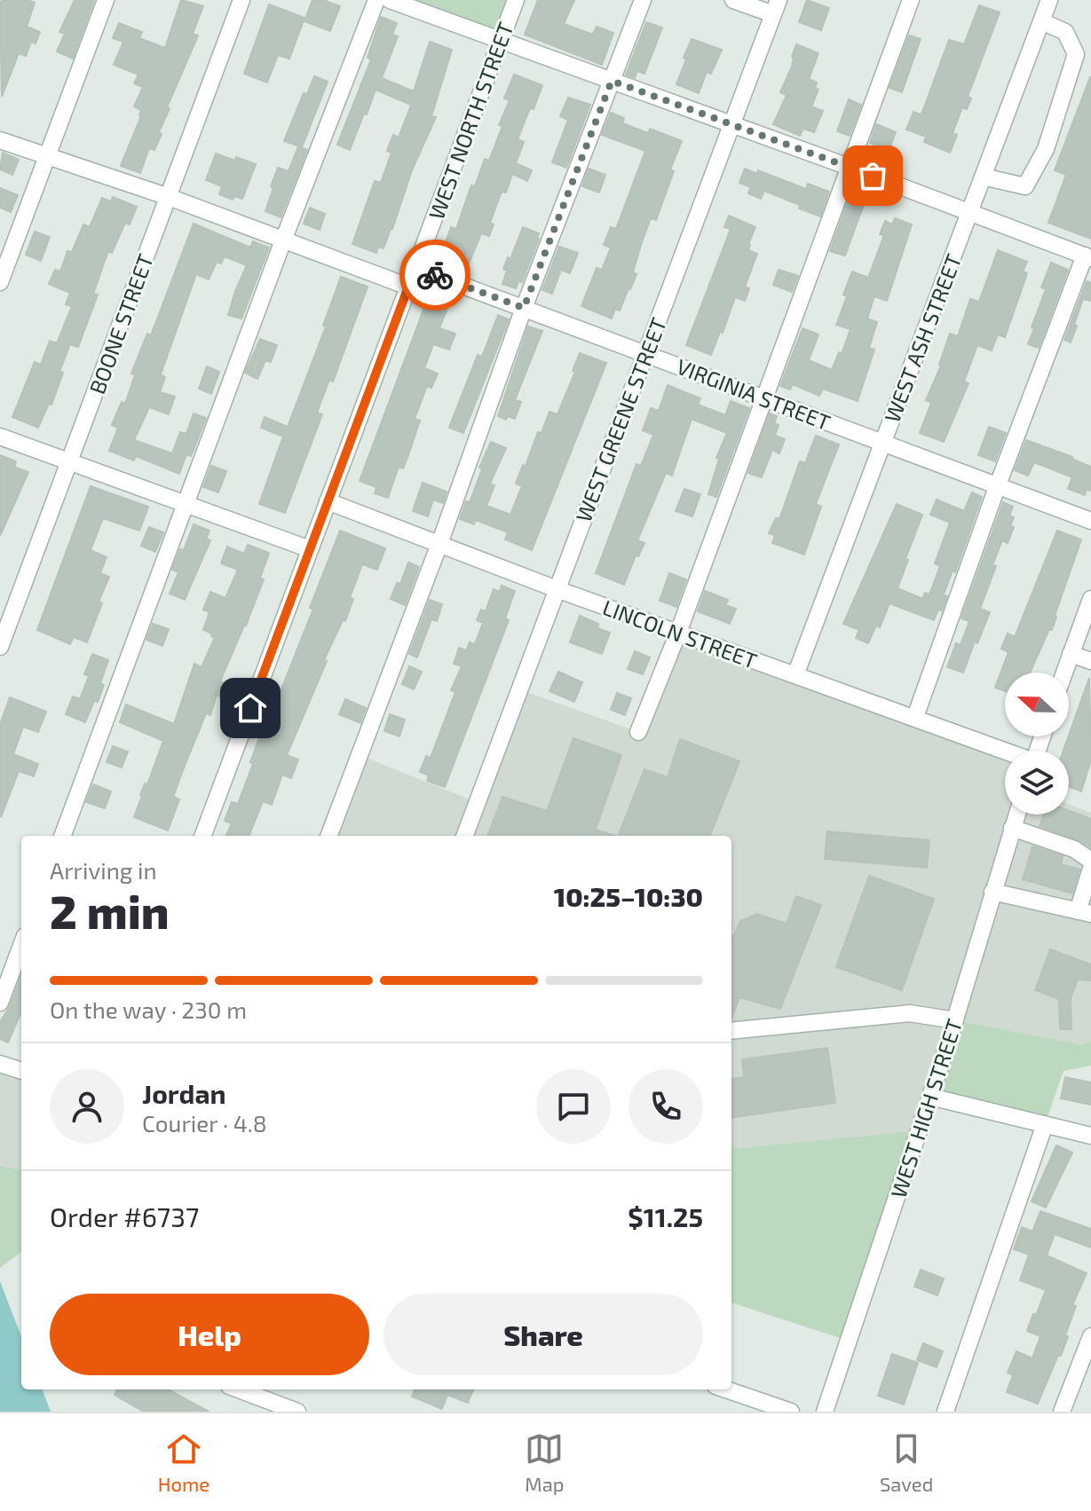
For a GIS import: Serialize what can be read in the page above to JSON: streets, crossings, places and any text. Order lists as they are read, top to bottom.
{
  "streets": {
    "street": [
      "WEST NORTH STREET",
      "BOONE STREET",
      "WEST ASH STREET",
      "VIRGINIA STREET",
      "WEST GREENE STREET",
      "LINCOLN STREET",
      "WEST HIGH STREET"
    ]
  },
  "crossings": [
    ["WEST NORTH STREET", "VIRGINIA STREET"],
    ["WEST NORTH STREET", "LINCOLN STREET"],
    ["WEST ASH STREET", "VIRGINIA STREET"],
    ["WEST ASH STREET", "LINCOLN STREET"],
    ["VIRGINIA STREET", "WEST GREENE STREET"],
    ["WEST GREENE STREET", "LINCOLN STREET"]
  ],
  "north": "left",
  "page": {
    "heading": ["2 min", "Arriving in", "10:25–10:30"],
    "panel": [
      "Jordan",
      "Courier · 4.8",
      "Order #6737",
      "$11.25"
    ],
    "bar": "On the way · 230 m",
    "buttons": ["Help", "Share"],
    "tabs": ["Home", "Map", "Saved"]
  }
}
